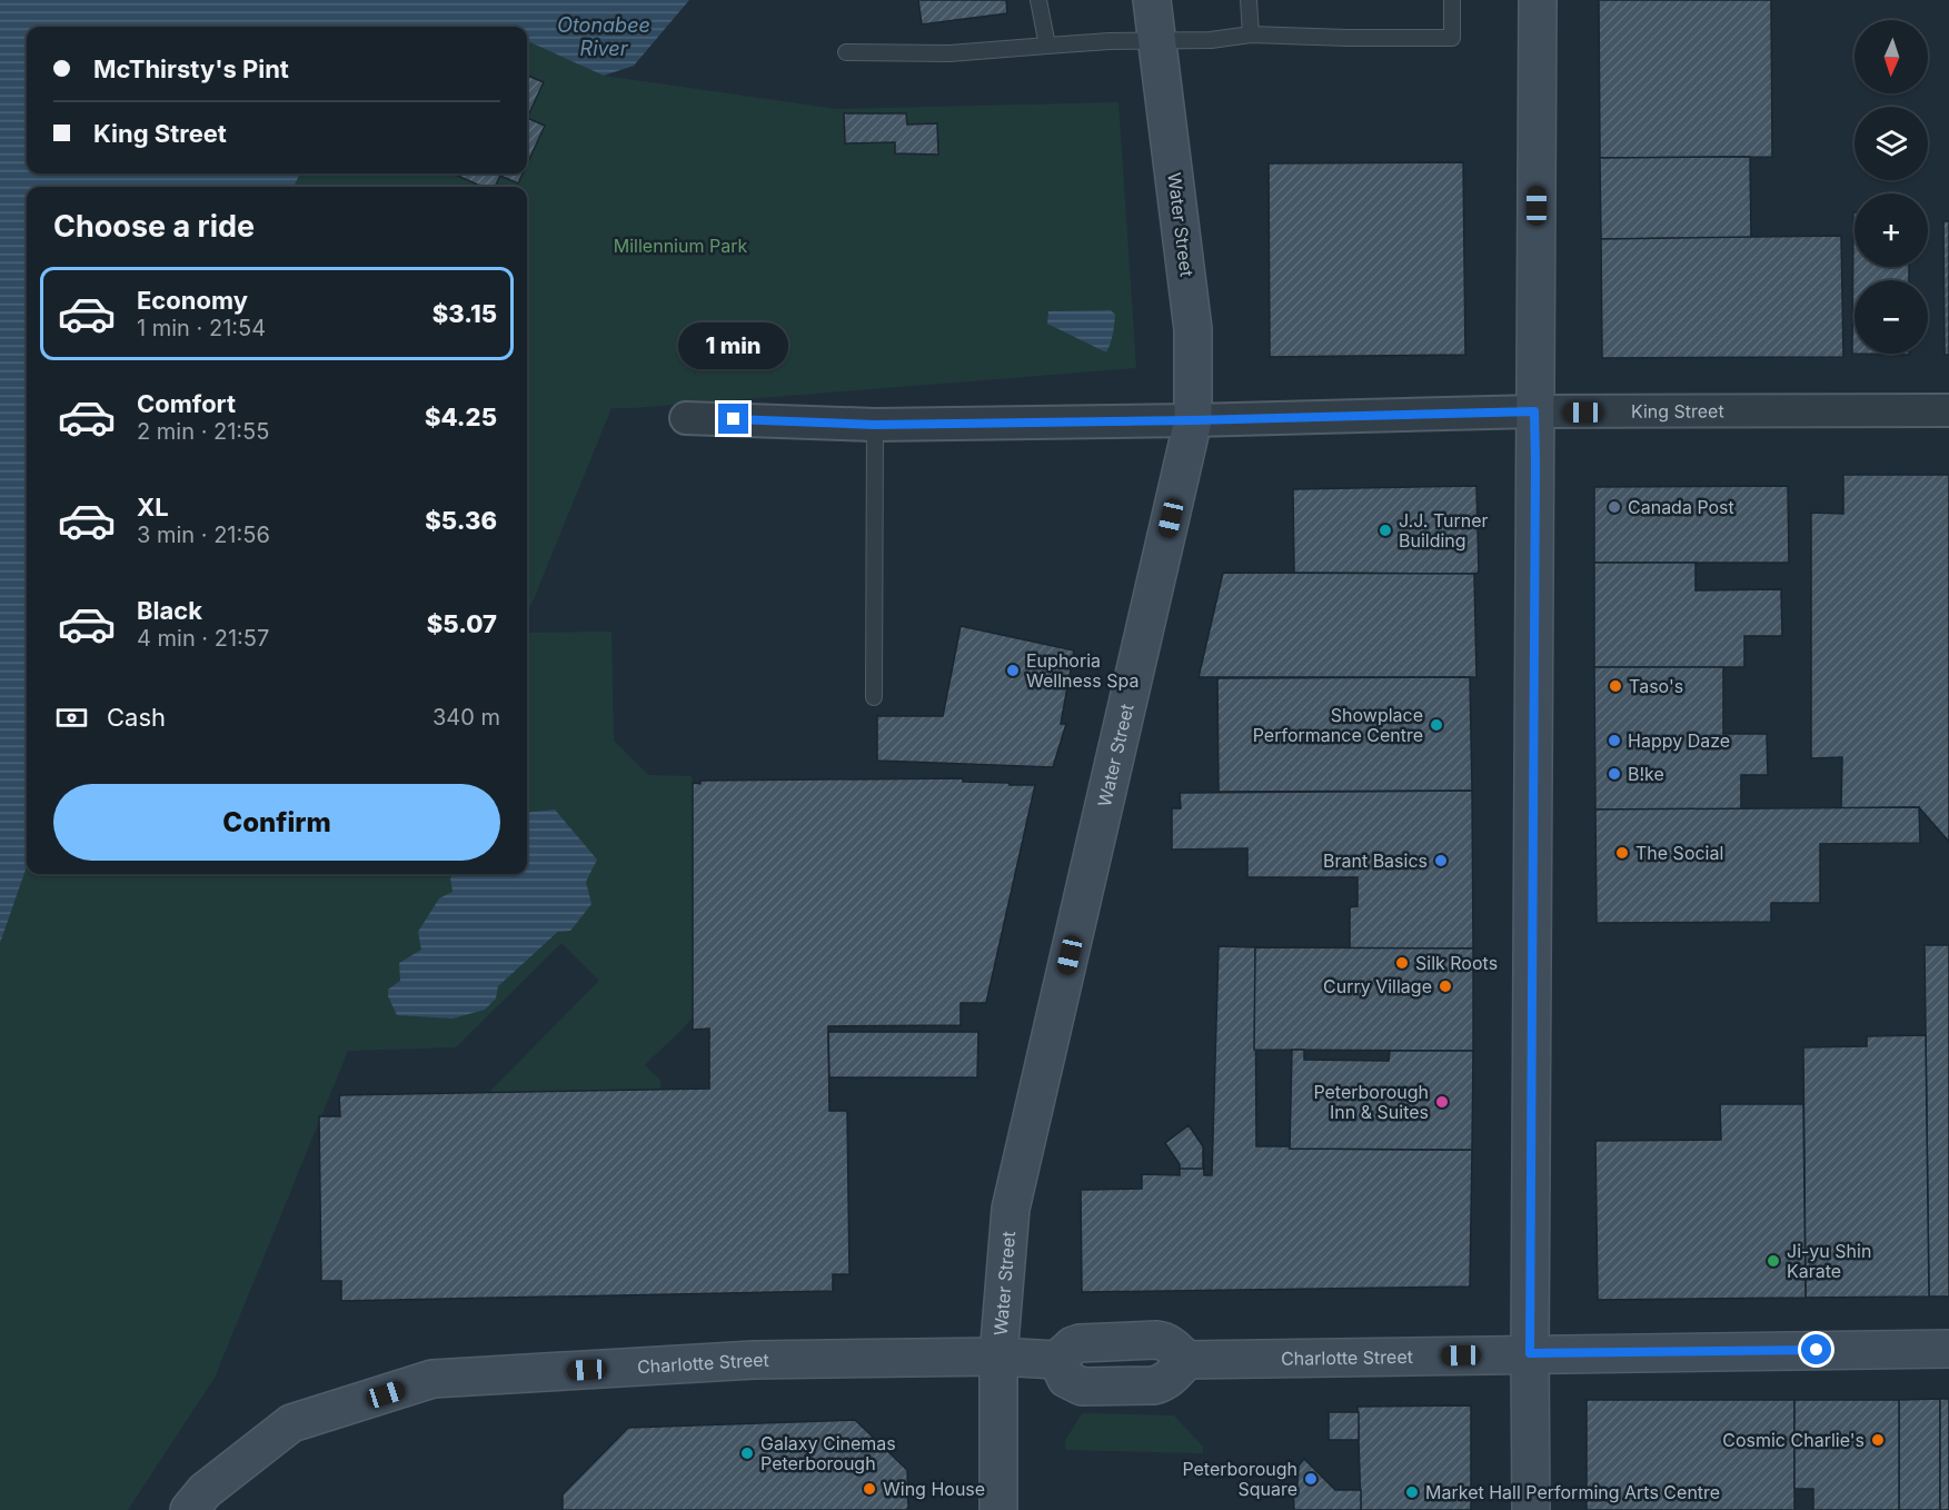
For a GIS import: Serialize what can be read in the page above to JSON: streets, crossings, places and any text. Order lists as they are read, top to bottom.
{
  "streets": {
    "main road": ["Water Street", "Charlotte Street"],
    "street": ["King Street"]
  },
  "crossings": [
    ["Water Street", "King Street"],
    ["Water Street", "Charlotte Street"]
  ],
  "water": ["Otonabee River"],
  "parks": ["Millennium Park"],
  "places": [
    "Canada Post",
    "J.J. Turner Building",
    "Euphoria Wellness Spa",
    "Taso's",
    "Showplace Performance Centre",
    "Happy Daze",
    "B!ke",
    "The Social",
    "Brant Basics",
    "Silk Roots",
    "Curry Village",
    "Peterborough Inn & Suites",
    "Ji-yu Shin Karate",
    "Cosmic Charlie's",
    "Galaxy Cinemas Peterborough",
    "Peterborough Square",
    "Wing House",
    "Market Hall Performing Arts Centre"
  ],
  "north": "bottom",
  "page": {
    "map_buttons": ["+", "−"],
    "banner": ["McThirsty's Pint", "King Street"],
    "heading": "Choose a ride",
    "list": [
      {
        "name": "Economy",
        "note": "1 min · 21:54",
        "value": "$3.15"
      },
      {
        "name": "Comfort",
        "note": "2 min · 21:55",
        "value": "$4.25"
      },
      {
        "name": "XL",
        "note": "3 min · 21:56",
        "value": "$5.36"
      },
      {
        "name": "Black",
        "note": "4 min · 21:57",
        "value": "$5.07"
      }
    ],
    "bubble": "1 min",
    "pay": ["Cash", "340 m"],
    "buttons": "Confirm"
  }
}
